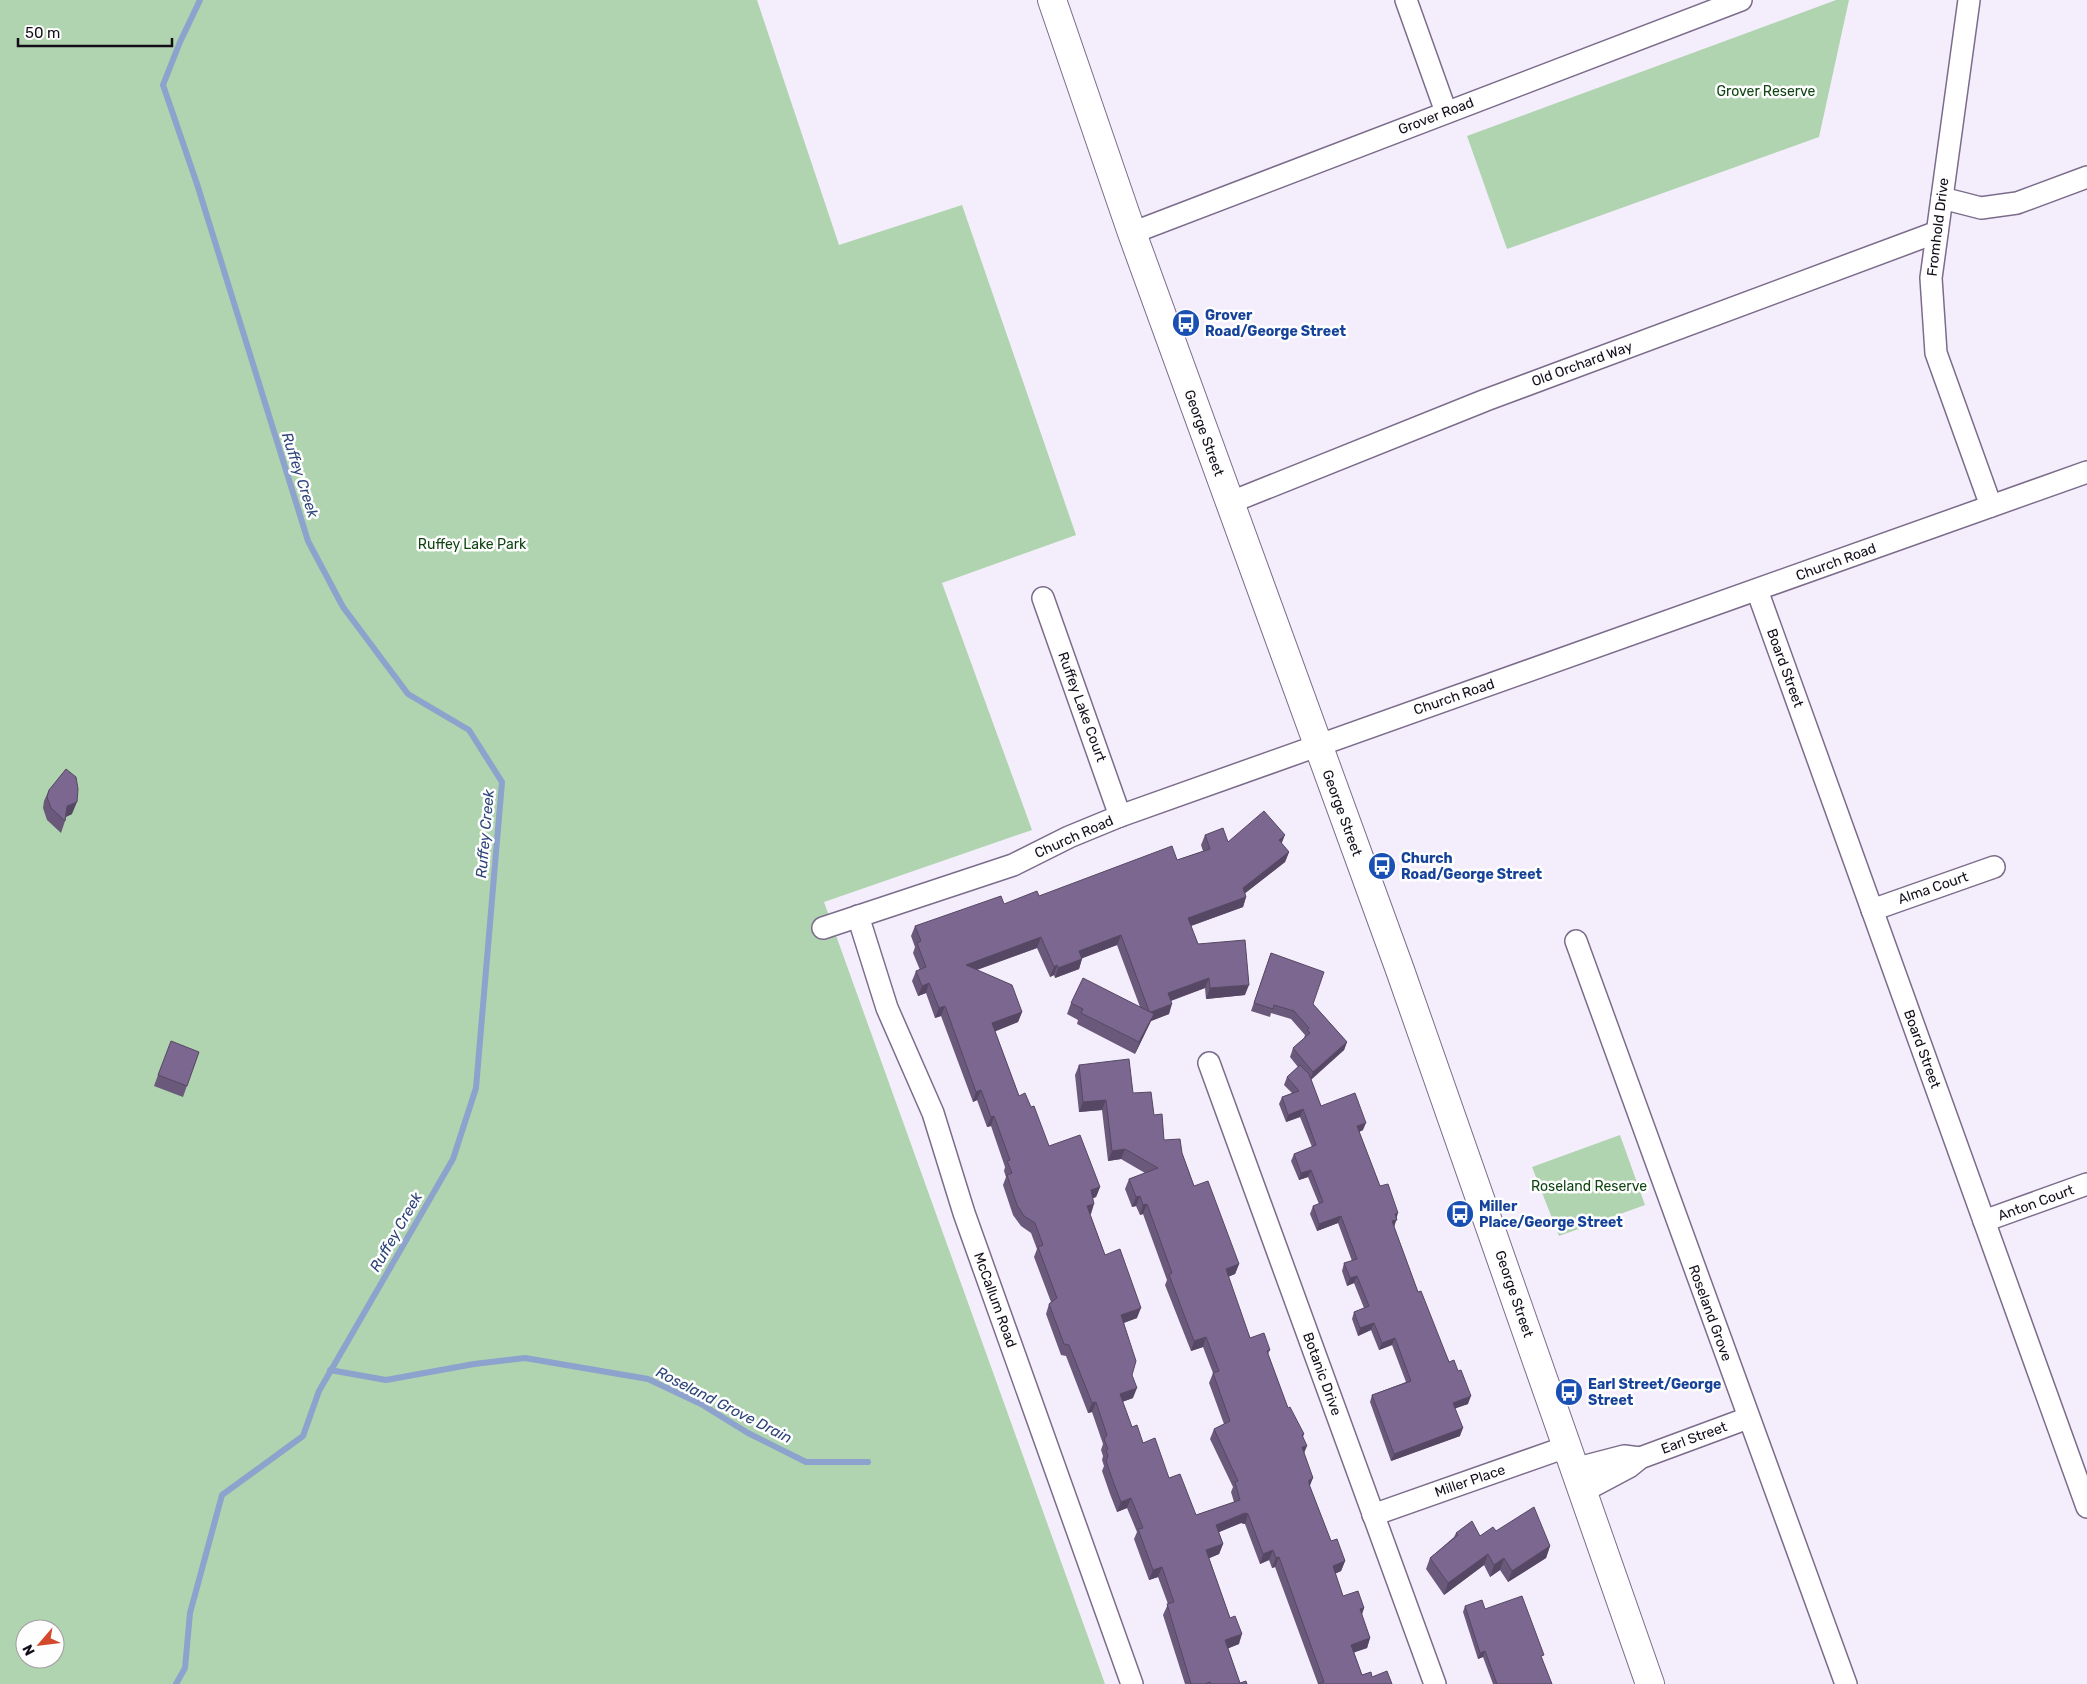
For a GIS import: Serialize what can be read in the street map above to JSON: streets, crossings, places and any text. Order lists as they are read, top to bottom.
{
  "streets": {
    "main road": ["George Street"],
    "street": [
      "Grover Road",
      "Fromhold Drive",
      "Old Orchard Way",
      "Church Road",
      "Board Street",
      "Ruffey Lake Court",
      "Alma Court",
      "Anton Court",
      "McCallum Road",
      "Roseland Grove",
      "Botanic Drive",
      "Earl Street",
      "Miller Place"
    ]
  },
  "crossings": [
    ["Grover Road", "George Street"],
    ["Fromhold Drive", "Old Orchard Way"],
    ["Fromhold Drive", "Church Road"],
    ["Old Orchard Way", "George Street"],
    ["George Street", "Church Road"],
    ["George Street", "Earl Street"],
    ["George Street", "Miller Place"],
    ["Church Road", "Board Street"],
    ["Church Road", "Ruffey Lake Court"],
    ["Church Road", "McCallum Road"],
    ["Board Street", "Alma Court"],
    ["Board Street", "Anton Court"],
    ["Roseland Grove", "Earl Street"],
    ["Botanic Drive", "Miller Place"],
    ["Earl Street", "Miller Place"]
  ],
  "water": ["Ruffey Creek", "Roseland Grove Drain"],
  "parks": ["Grover Reserve", "Ruffey Lake Park", "Roseland Reserve"],
  "places": {
    "bus stop": [
      "Grover Road/George Street",
      "Church Road/George Street",
      "Miller Place/George Street",
      "Earl Street/George Street"
    ]
  },
  "scale_bar": "50 m",
  "north": "bottom left"
}
